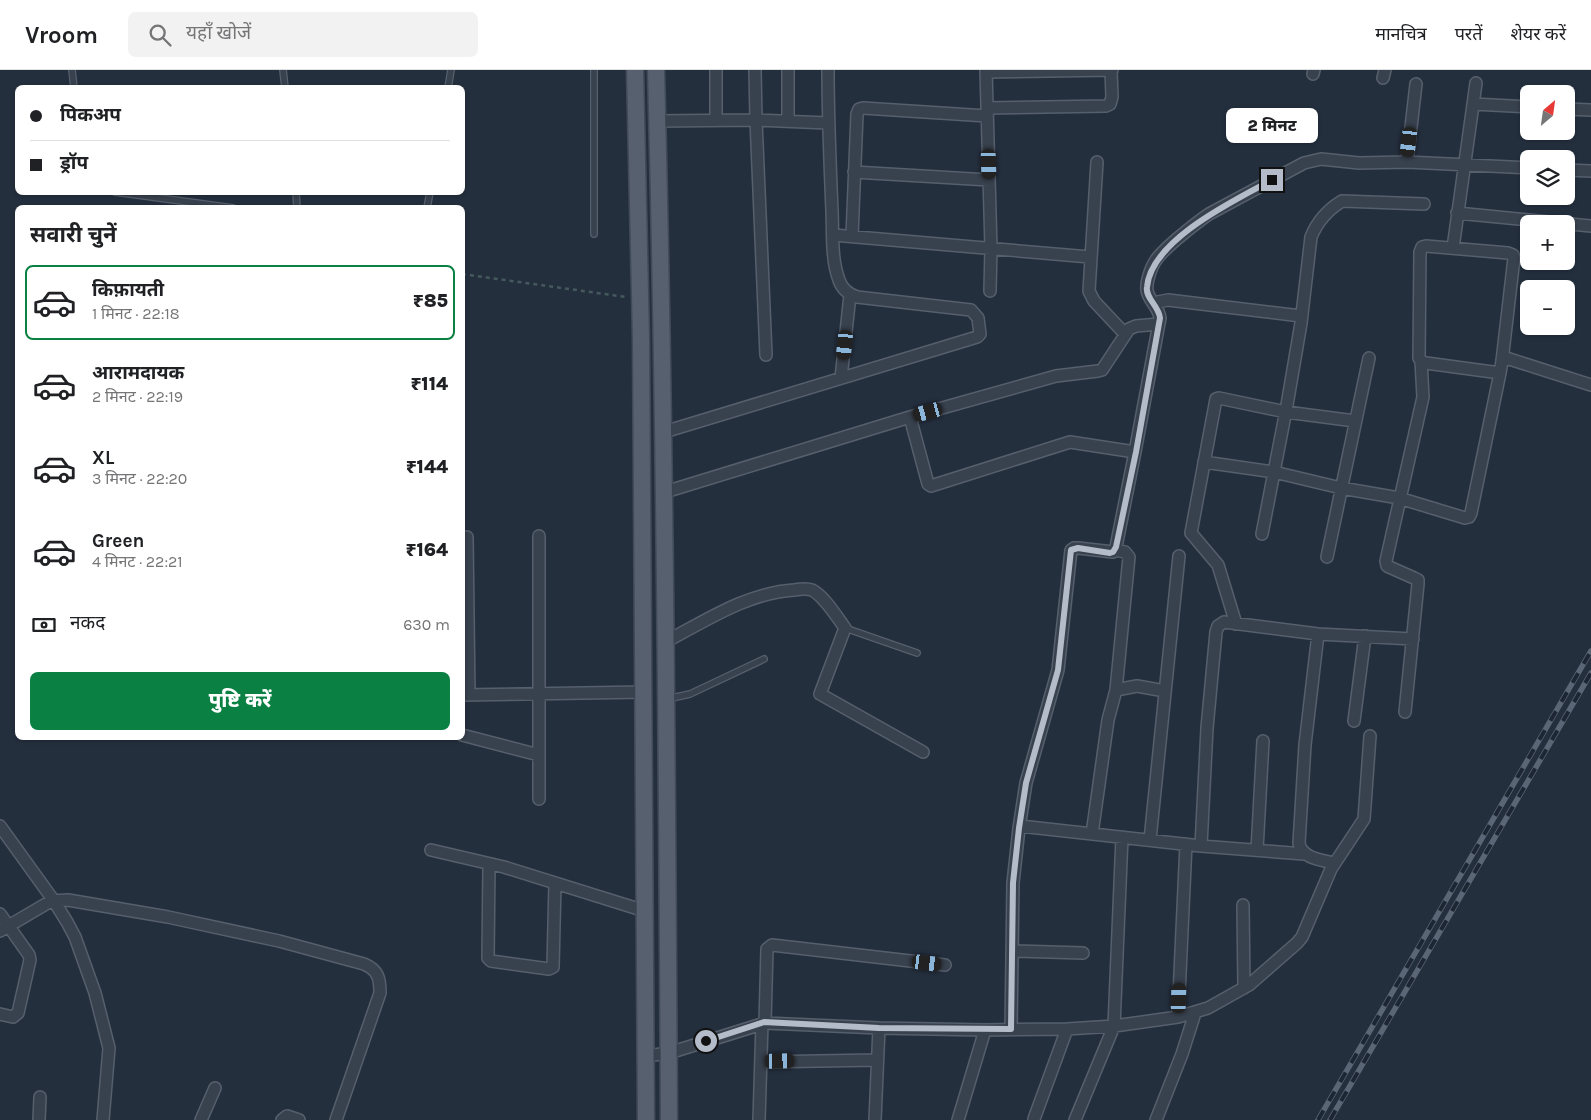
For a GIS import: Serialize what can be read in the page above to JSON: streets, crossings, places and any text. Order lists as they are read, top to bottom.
{
  "north": "top right",
  "page": {
    "header": "Vroom",
    "search": "यहाँ खोजें",
    "nav": ["मानचित्र", "परतें", "शेयर करें"],
    "map_buttons": ["+", "−"],
    "banner": ["पिकअप", "ड्रॉप"],
    "bubble": "2 मिनट",
    "heading": "सवारी चुनें",
    "list": [
      {
        "name": "किफ़ायती",
        "note": "1 मिनट · 22:18",
        "value": "₹85"
      },
      {
        "name": "आरामदायक",
        "note": "2 मिनट · 22:19",
        "value": "₹114"
      },
      {
        "name": "XL",
        "note": "3 मिनट · 22:20",
        "value": "₹144"
      },
      {
        "name": "Green",
        "note": "4 मिनट · 22:21",
        "value": "₹164"
      }
    ],
    "pay": ["नकद", "630 m"],
    "buttons": "पुष्टि करें"
  }
}
